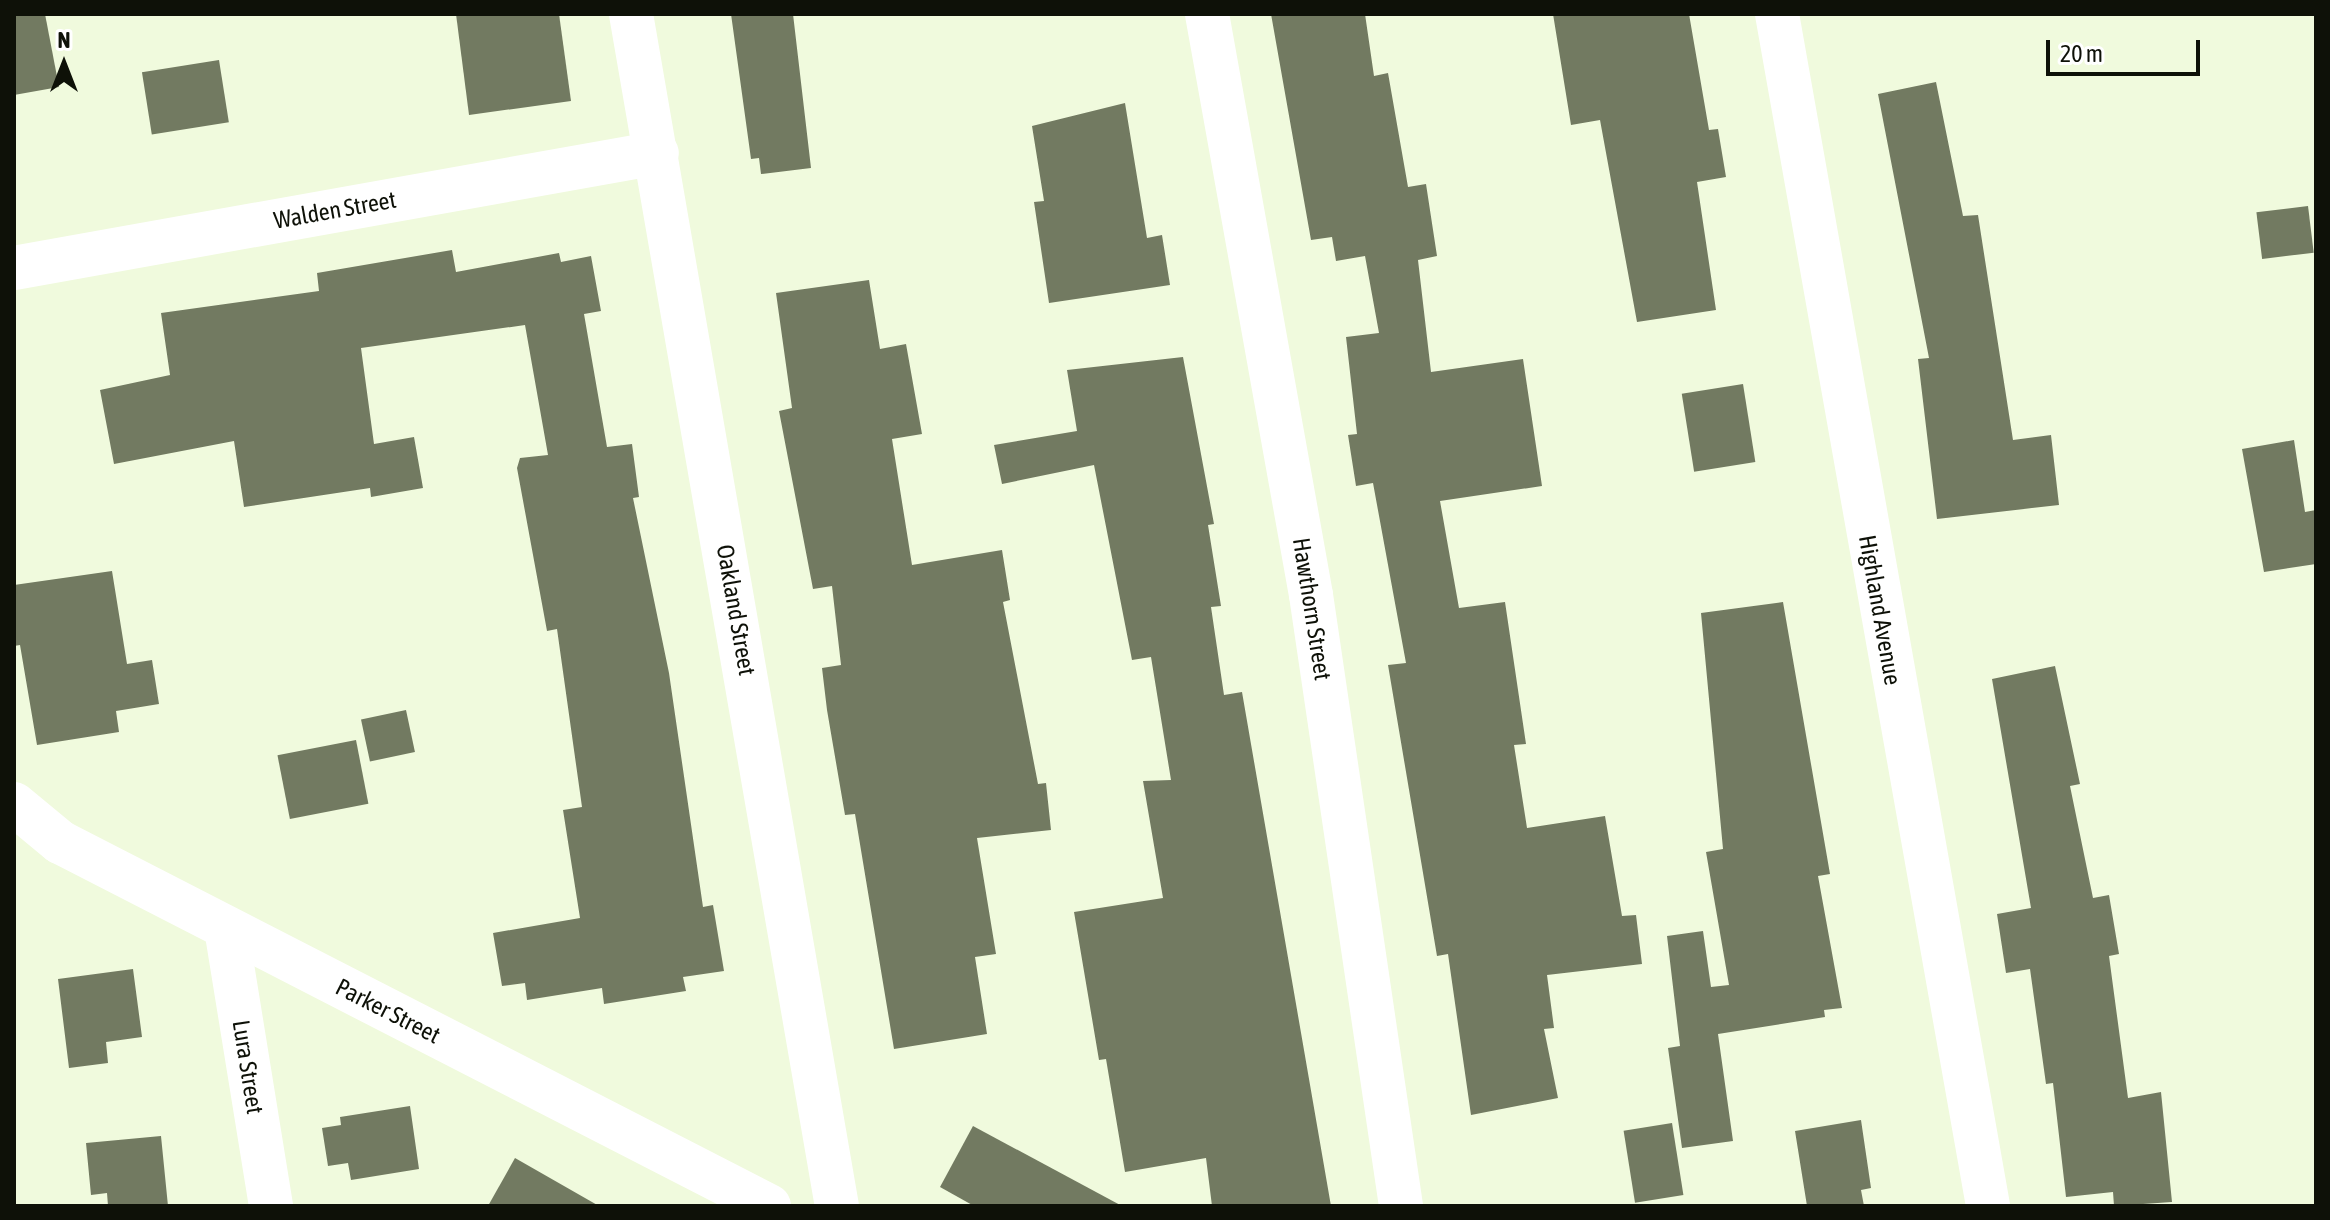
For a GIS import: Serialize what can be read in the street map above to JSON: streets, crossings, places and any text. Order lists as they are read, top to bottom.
{
  "streets": {
    "street": [
      "Walden Street",
      "Hawthorn Street",
      "Oakland Street",
      "Highland Avenue",
      "Parker Street",
      "Lura Street"
    ]
  },
  "crossings": [
    ["Walden Street", "Oakland Street"],
    ["Parker Street", "Lura Street"]
  ],
  "scale_bar": "20 m",
  "north": "top"
}
